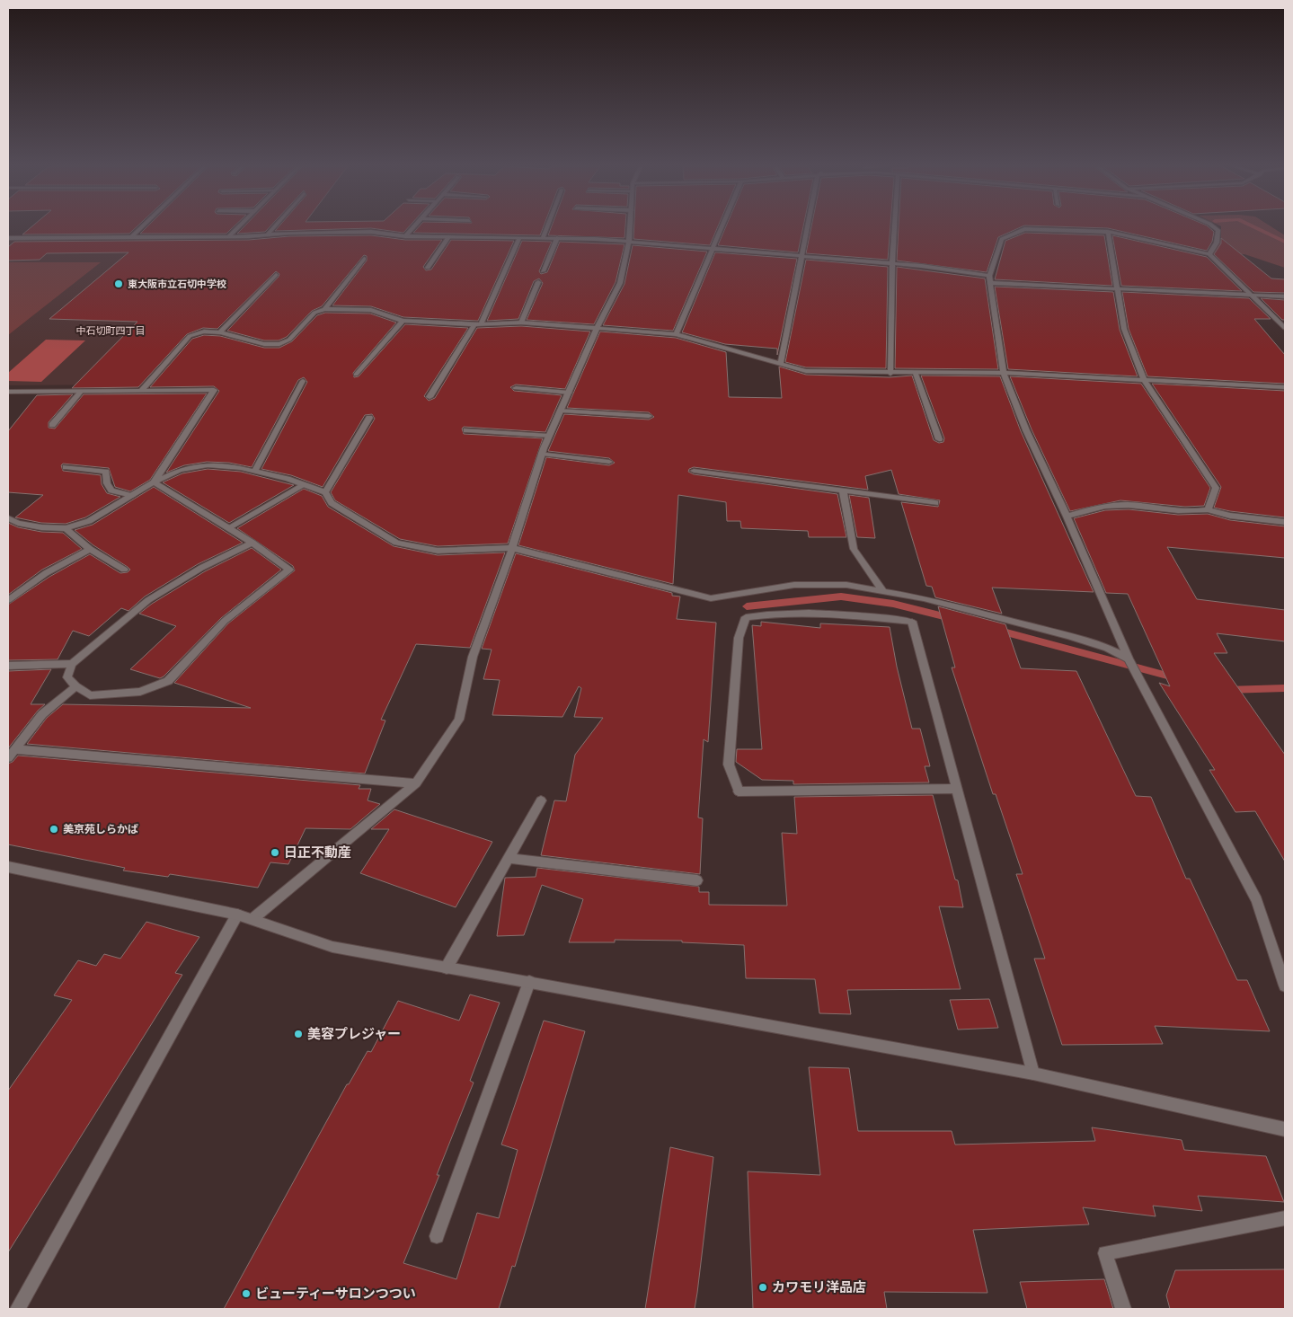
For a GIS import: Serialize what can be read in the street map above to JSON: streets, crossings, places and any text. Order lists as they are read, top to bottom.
{
  "districts": ["中石切町四丁目"],
  "places": [
    "東大阪市立石切中学校",
    "美京苑しらかば",
    "日正不動産",
    "美容プレジャー",
    "カワモリ洋品店",
    "ビューティーサロンつつい"
  ]
}
